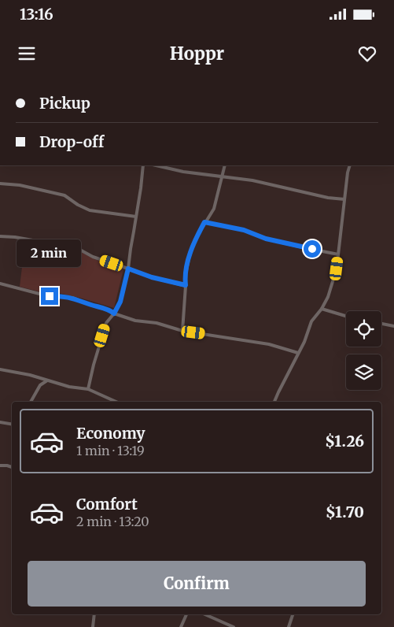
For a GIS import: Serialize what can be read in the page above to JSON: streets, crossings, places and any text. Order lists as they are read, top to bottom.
{
  "page": {
    "status": "13:16",
    "header": "Hoppr",
    "banner": ["Pickup", "Drop-off"],
    "bubble": "2 min",
    "list": [
      {
        "name": "Economy",
        "note": "1 min · 13:19",
        "value": "$1.26"
      },
      {
        "name": "Comfort",
        "note": "2 min · 13:20",
        "value": "$1.70"
      }
    ],
    "buttons": "Confirm"
  }
}
